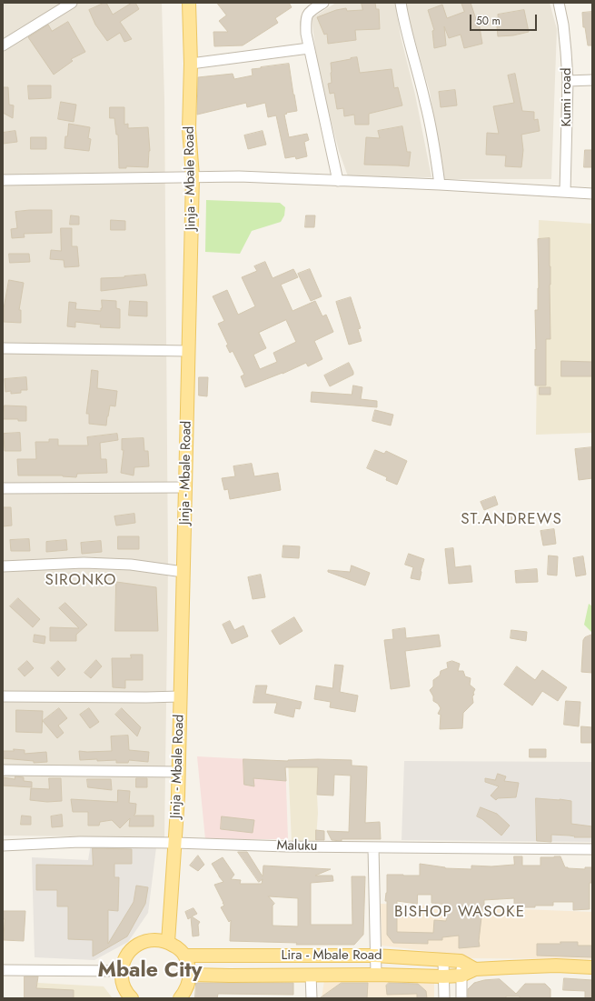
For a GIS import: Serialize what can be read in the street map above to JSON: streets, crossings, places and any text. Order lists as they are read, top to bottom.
{
  "streets": {
    "main road": ["Jinja - Mbale Road", "Lira - Mbale Road"],
    "street": ["Kumi road", "Maluku"]
  },
  "crossings": [
    ["Jinja - Mbale Road", "Maluku"]
  ],
  "districts": [
    "ST.ANDREWS",
    "SIRONKO",
    "BISHOP WASOKE",
    "Mbale City"
  ],
  "scale_bar": "50 m"
}
